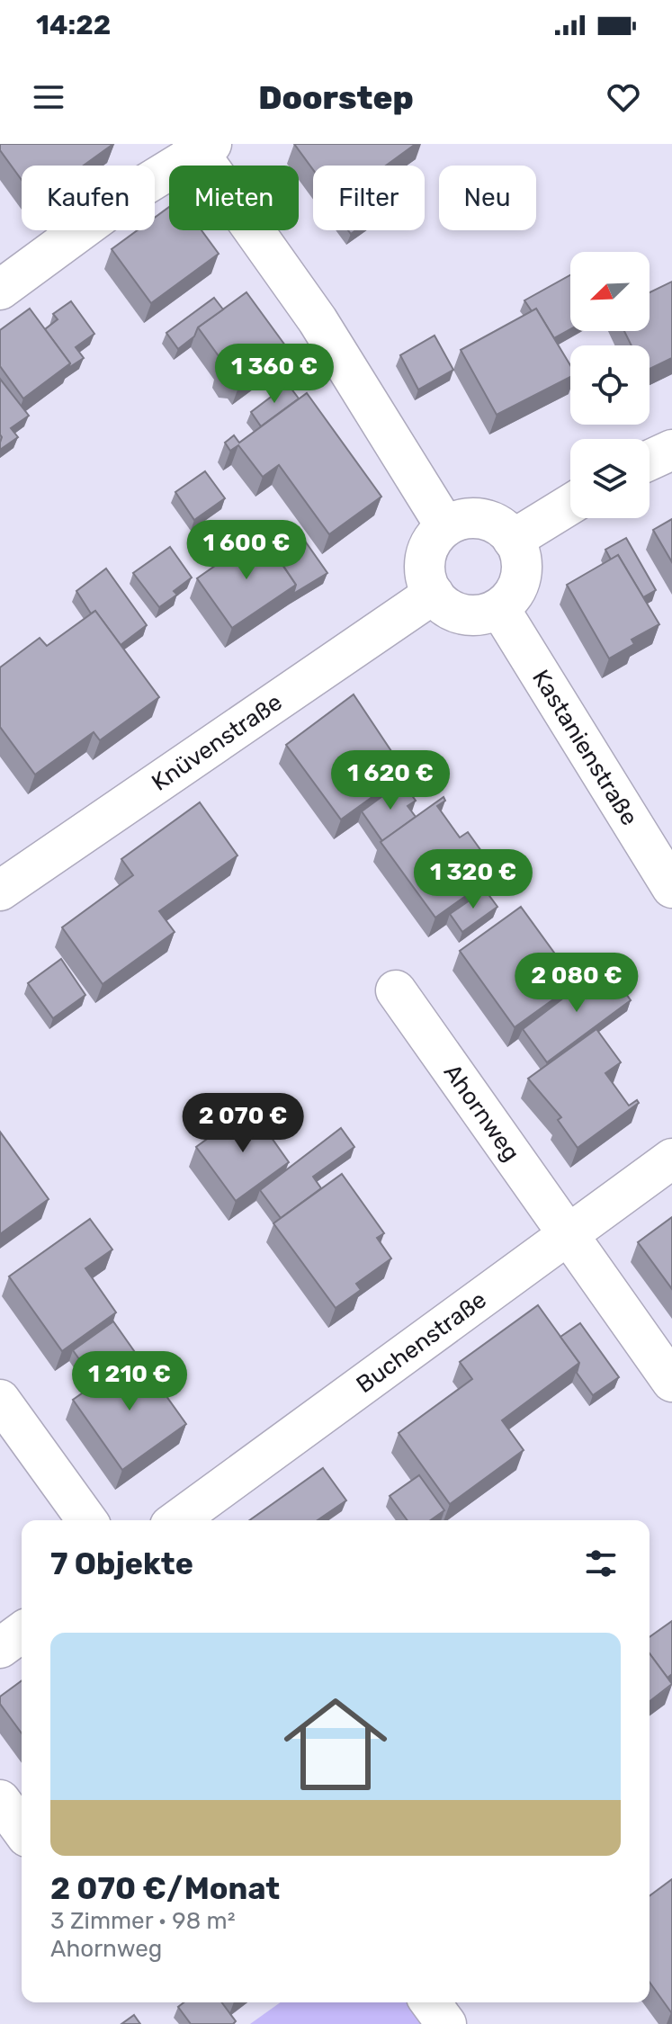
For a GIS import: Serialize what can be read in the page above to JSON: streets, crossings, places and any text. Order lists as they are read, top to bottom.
{
  "streets": {
    "street": [
      "Knüvenstraße",
      "Kastanienstraße",
      "Ahornweg",
      "Buchenstraße"
    ]
  },
  "crossings": [
    ["Knüvenstraße", "Kastanienstraße"],
    ["Ahornweg", "Buchenstraße"]
  ],
  "north": "bottom left",
  "page": {
    "status": "14:22",
    "header": "Doorstep",
    "chip": [
      "Kaufen",
      "Mieten",
      "Filter",
      "Neu"
    ],
    "price": [
      "1 360 €",
      "1 600 €",
      "1 620 €",
      "1 320 €",
      "2 080 €",
      "2 070 €",
      "1 210 €"
    ],
    "heading": "7 Objekte",
    "list": [
      {
        "name": "2 070 €/Monat",
        "note": "3 Zimmer · 98 m² · Ahornweg"
      }
    ]
  }
}
